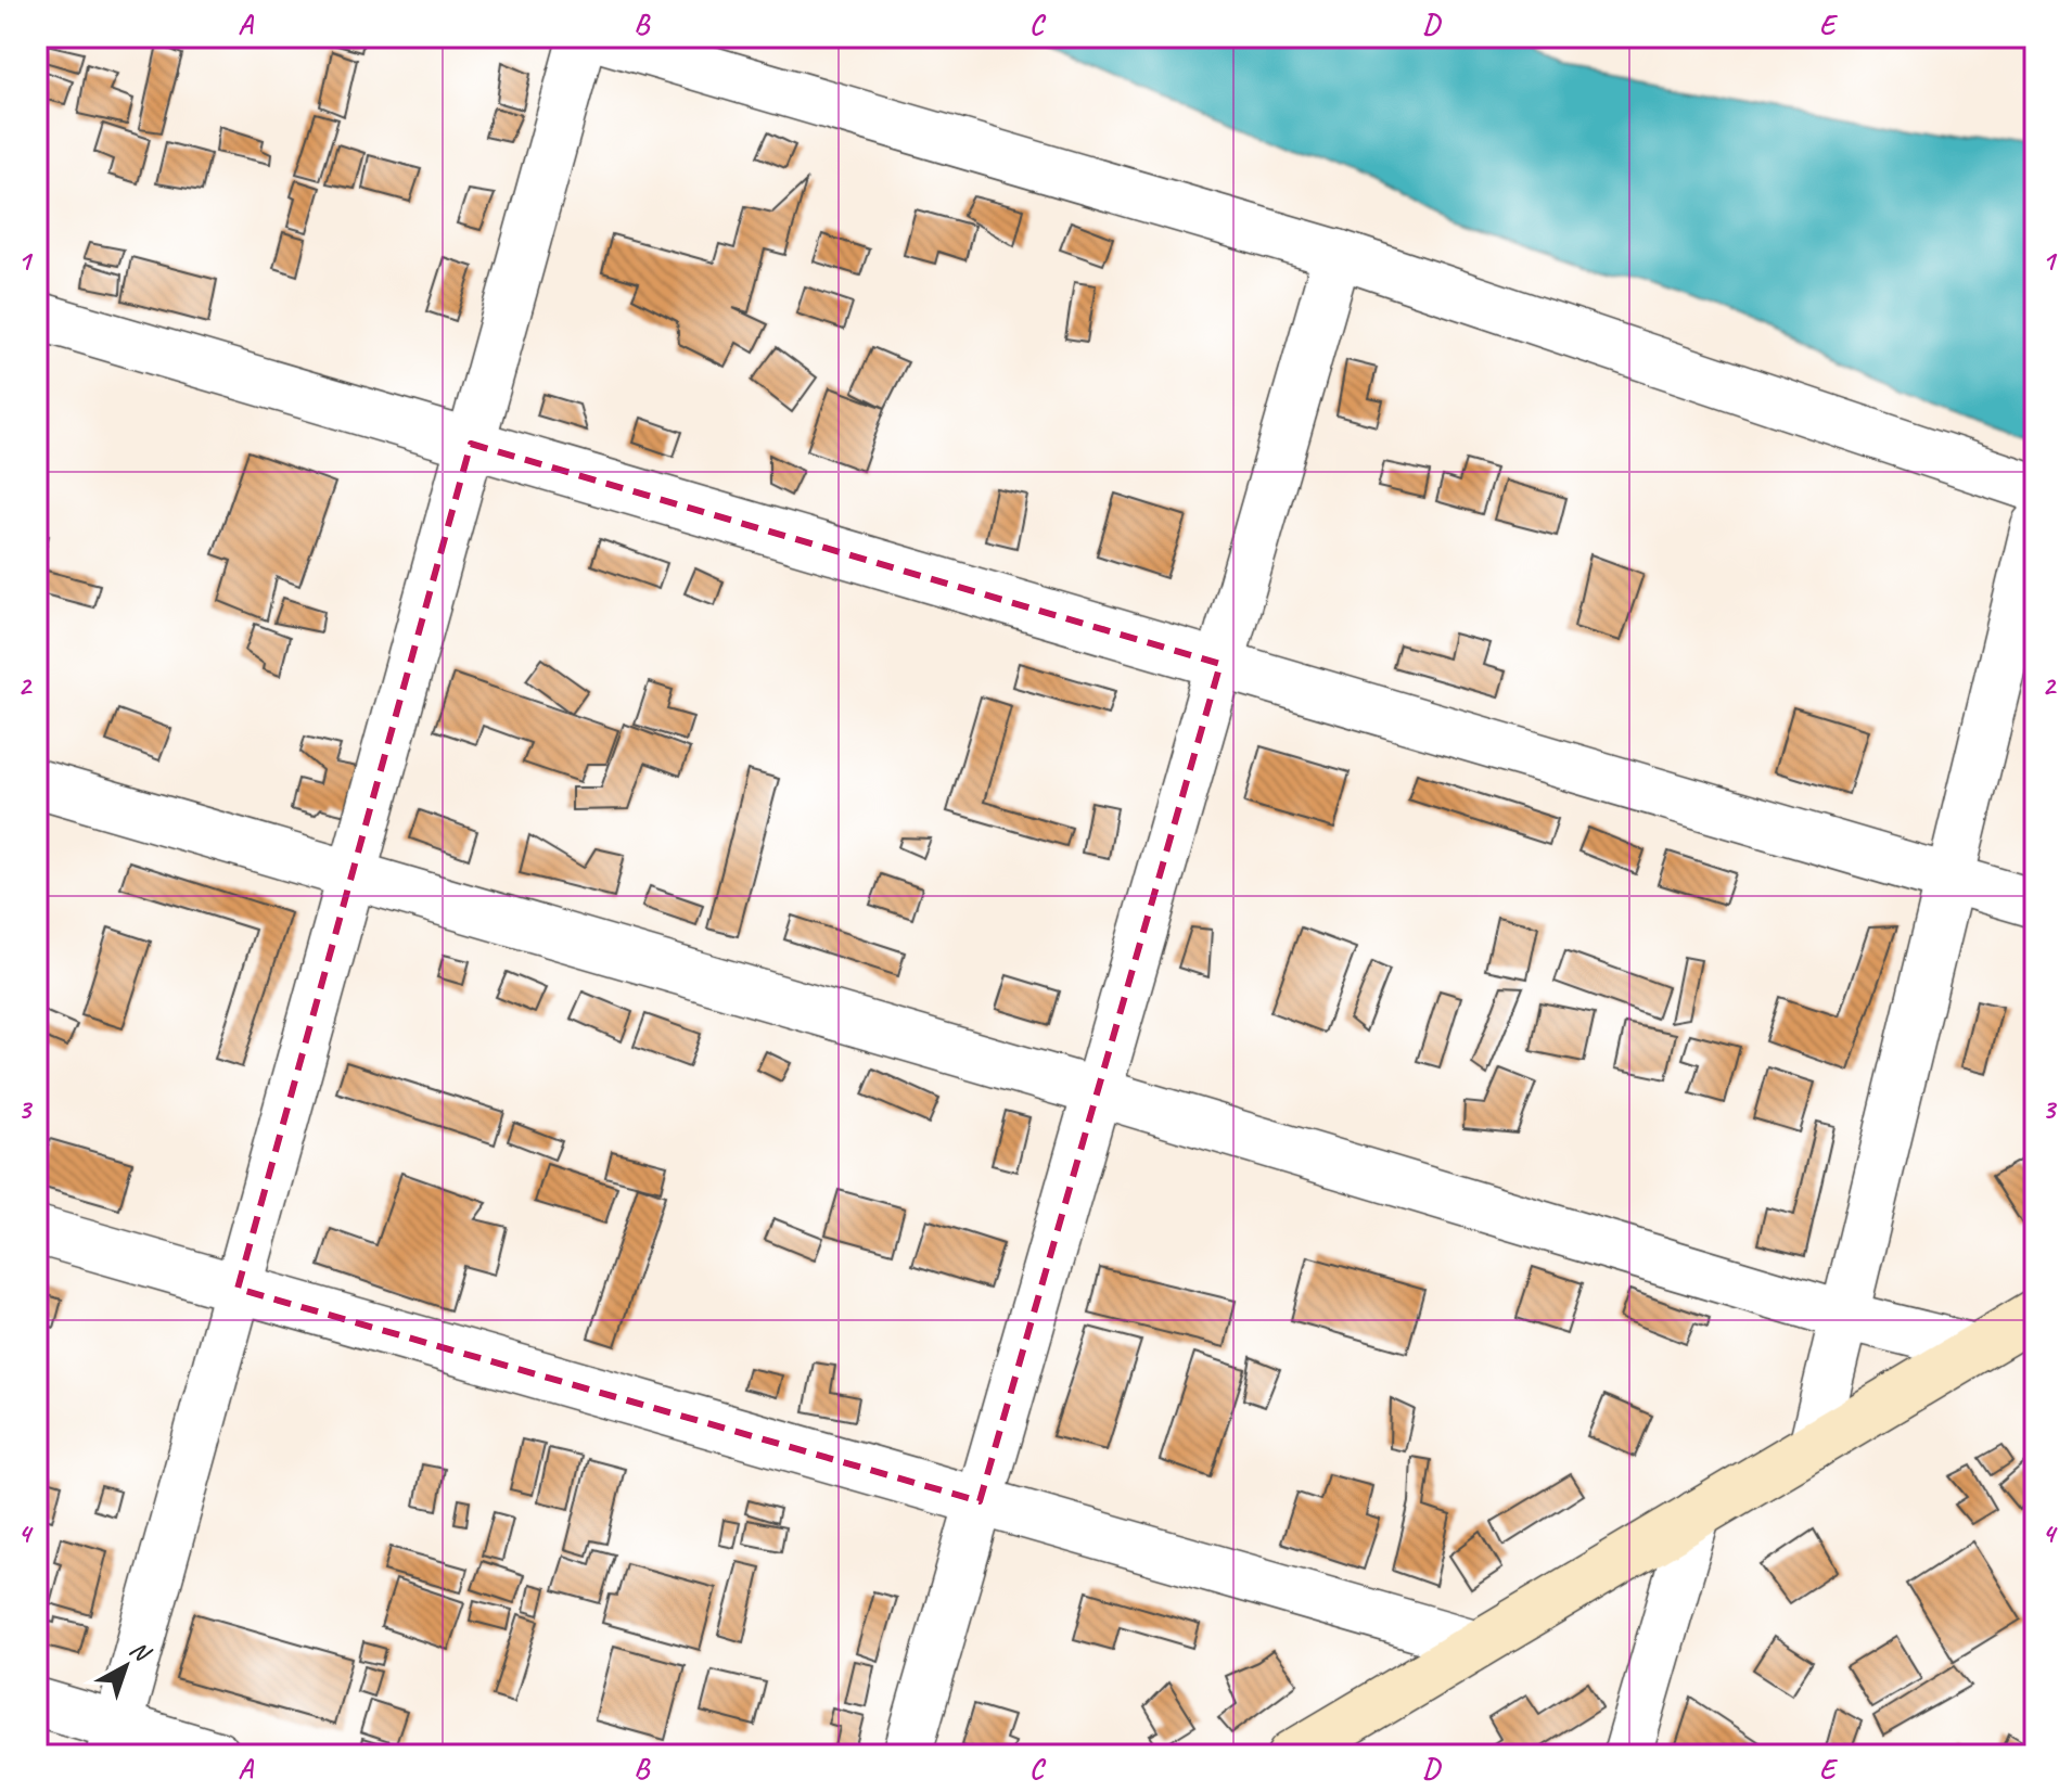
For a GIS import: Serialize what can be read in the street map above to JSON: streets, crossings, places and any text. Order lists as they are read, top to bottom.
{
  "north": "top right",
  "grid": {
    "columns": [
      "A",
      "B",
      "C",
      "D",
      "E"
    ],
    "rows": [
      "1",
      "2",
      "3",
      "4"
    ]
  }
}
